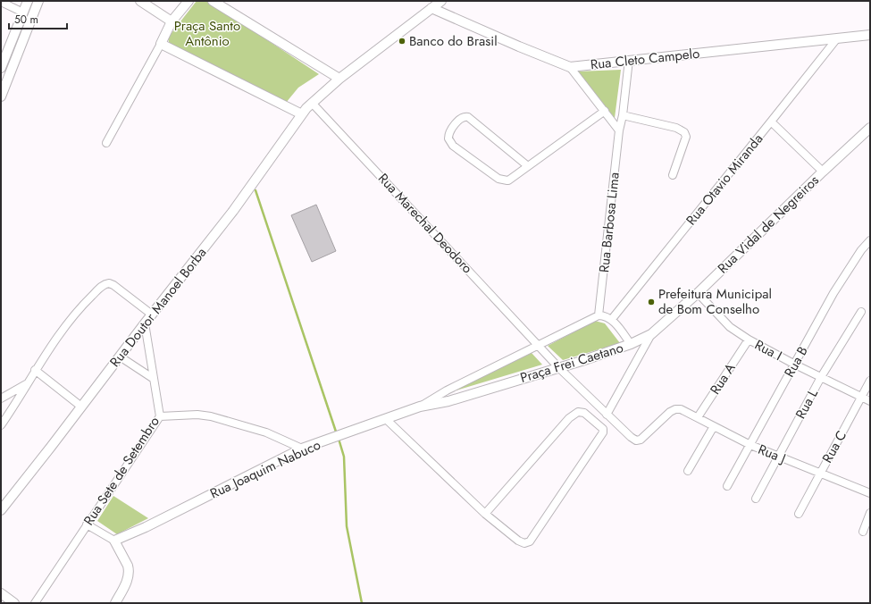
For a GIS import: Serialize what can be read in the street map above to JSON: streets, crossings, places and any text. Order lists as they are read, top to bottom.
{
  "streets": {
    "street": [
      "Rua Cleto Campelo",
      "Rua Otavio Miranda",
      "Rua Barbosa Lima",
      "Rua Marechal Deodoro",
      "Rua Vidal de Negreiros",
      "Rua Doutor Manoel Borba",
      "Rua I",
      "Rua B",
      "Praça Frei Caetano",
      "Rua A",
      "Rua L",
      "Rua C",
      "Rua J",
      "Rua Joaquim Nabuco",
      "Rua Sete de Setembro"
    ]
  },
  "crossings": [
    ["Rua Cleto Campelo", "Rua Otavio Miranda"],
    ["Rua Cleto Campelo", "Rua Barbosa Lima"],
    ["Rua Cleto Campelo", "Rua Doutor Manoel Borba"],
    ["Rua Otavio Miranda", "Praça Frei Caetano"],
    ["Rua Barbosa Lima", "Praça Frei Caetano"],
    ["Rua Marechal Deodoro", "Rua Doutor Manoel Borba"],
    ["Rua Marechal Deodoro", "Praça Frei Caetano"],
    ["Rua Marechal Deodoro", "Rua J"],
    ["Rua Vidal de Negreiros", "Rua I"],
    ["Rua Vidal de Negreiros", "Praça Frei Caetano"],
    ["Rua Doutor Manoel Borba", "Rua Sete de Setembro"],
    ["Rua I", "Rua B"],
    ["Rua I", "Rua A"],
    ["Rua I", "Rua L"],
    ["Rua I", "Rua C"],
    ["Rua B", "Rua J"],
    ["Praça Frei Caetano", "Rua Joaquim Nabuco"],
    ["Rua A", "Rua J"],
    ["Rua L", "Rua J"],
    ["Rua C", "Rua J"]
  ],
  "parks": ["Praça Santo Antônio"],
  "places": ["Banco do Brasil", "Prefeitura Municipal de Bom Conselho"],
  "scale_bar": "50 m"
}
